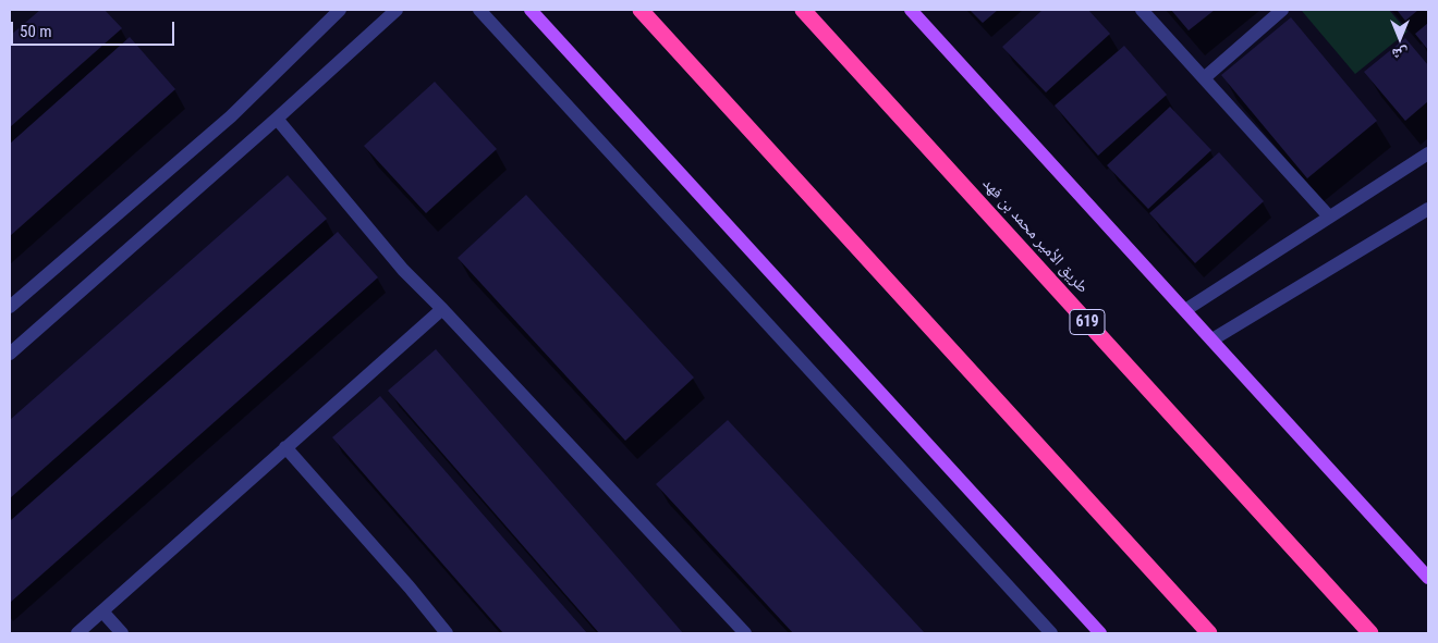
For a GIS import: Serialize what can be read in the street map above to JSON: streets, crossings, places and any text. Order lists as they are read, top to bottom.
{
  "streets": {
    "highway": ["طريق الأمير محمد بن فهد", "619"]
  },
  "scale_bar": "50 m",
  "north": "bottom"
}
